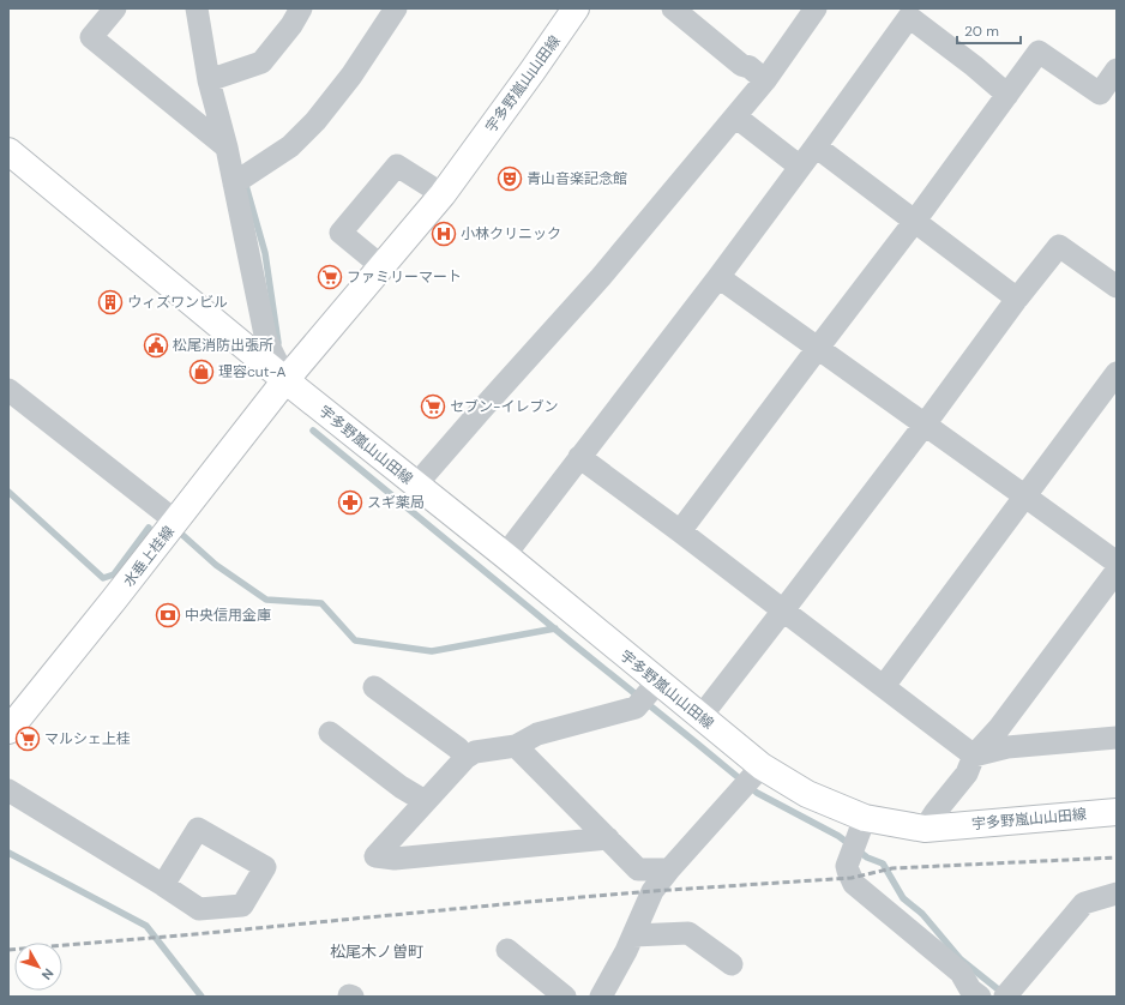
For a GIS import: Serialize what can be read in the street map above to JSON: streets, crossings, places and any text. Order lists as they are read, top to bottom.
{
  "streets": {
    "main road": ["宇多野嵐山山田線", "水垂上桂線"]
  },
  "crossings": [
    ["宇多野嵐山山田線", "水垂上桂線"]
  ],
  "districts": ["松尾木ノ曽町"],
  "places": {
    "theatre": ["青山音楽記念館"],
    "hospital": ["小林クリニック"],
    "supermarket": ["ファミリーマート", "セブン-イレブン", "マルシェ上桂"],
    "building": ["ウィズワンビル"],
    "public building": ["松尾消防出張所"],
    "shop": ["理容cut-A"],
    "pharmacy": ["スギ薬局"],
    "bank": ["中央信用金庫"]
  },
  "scale_bar": "20 m",
  "north": "bottom right"
}
